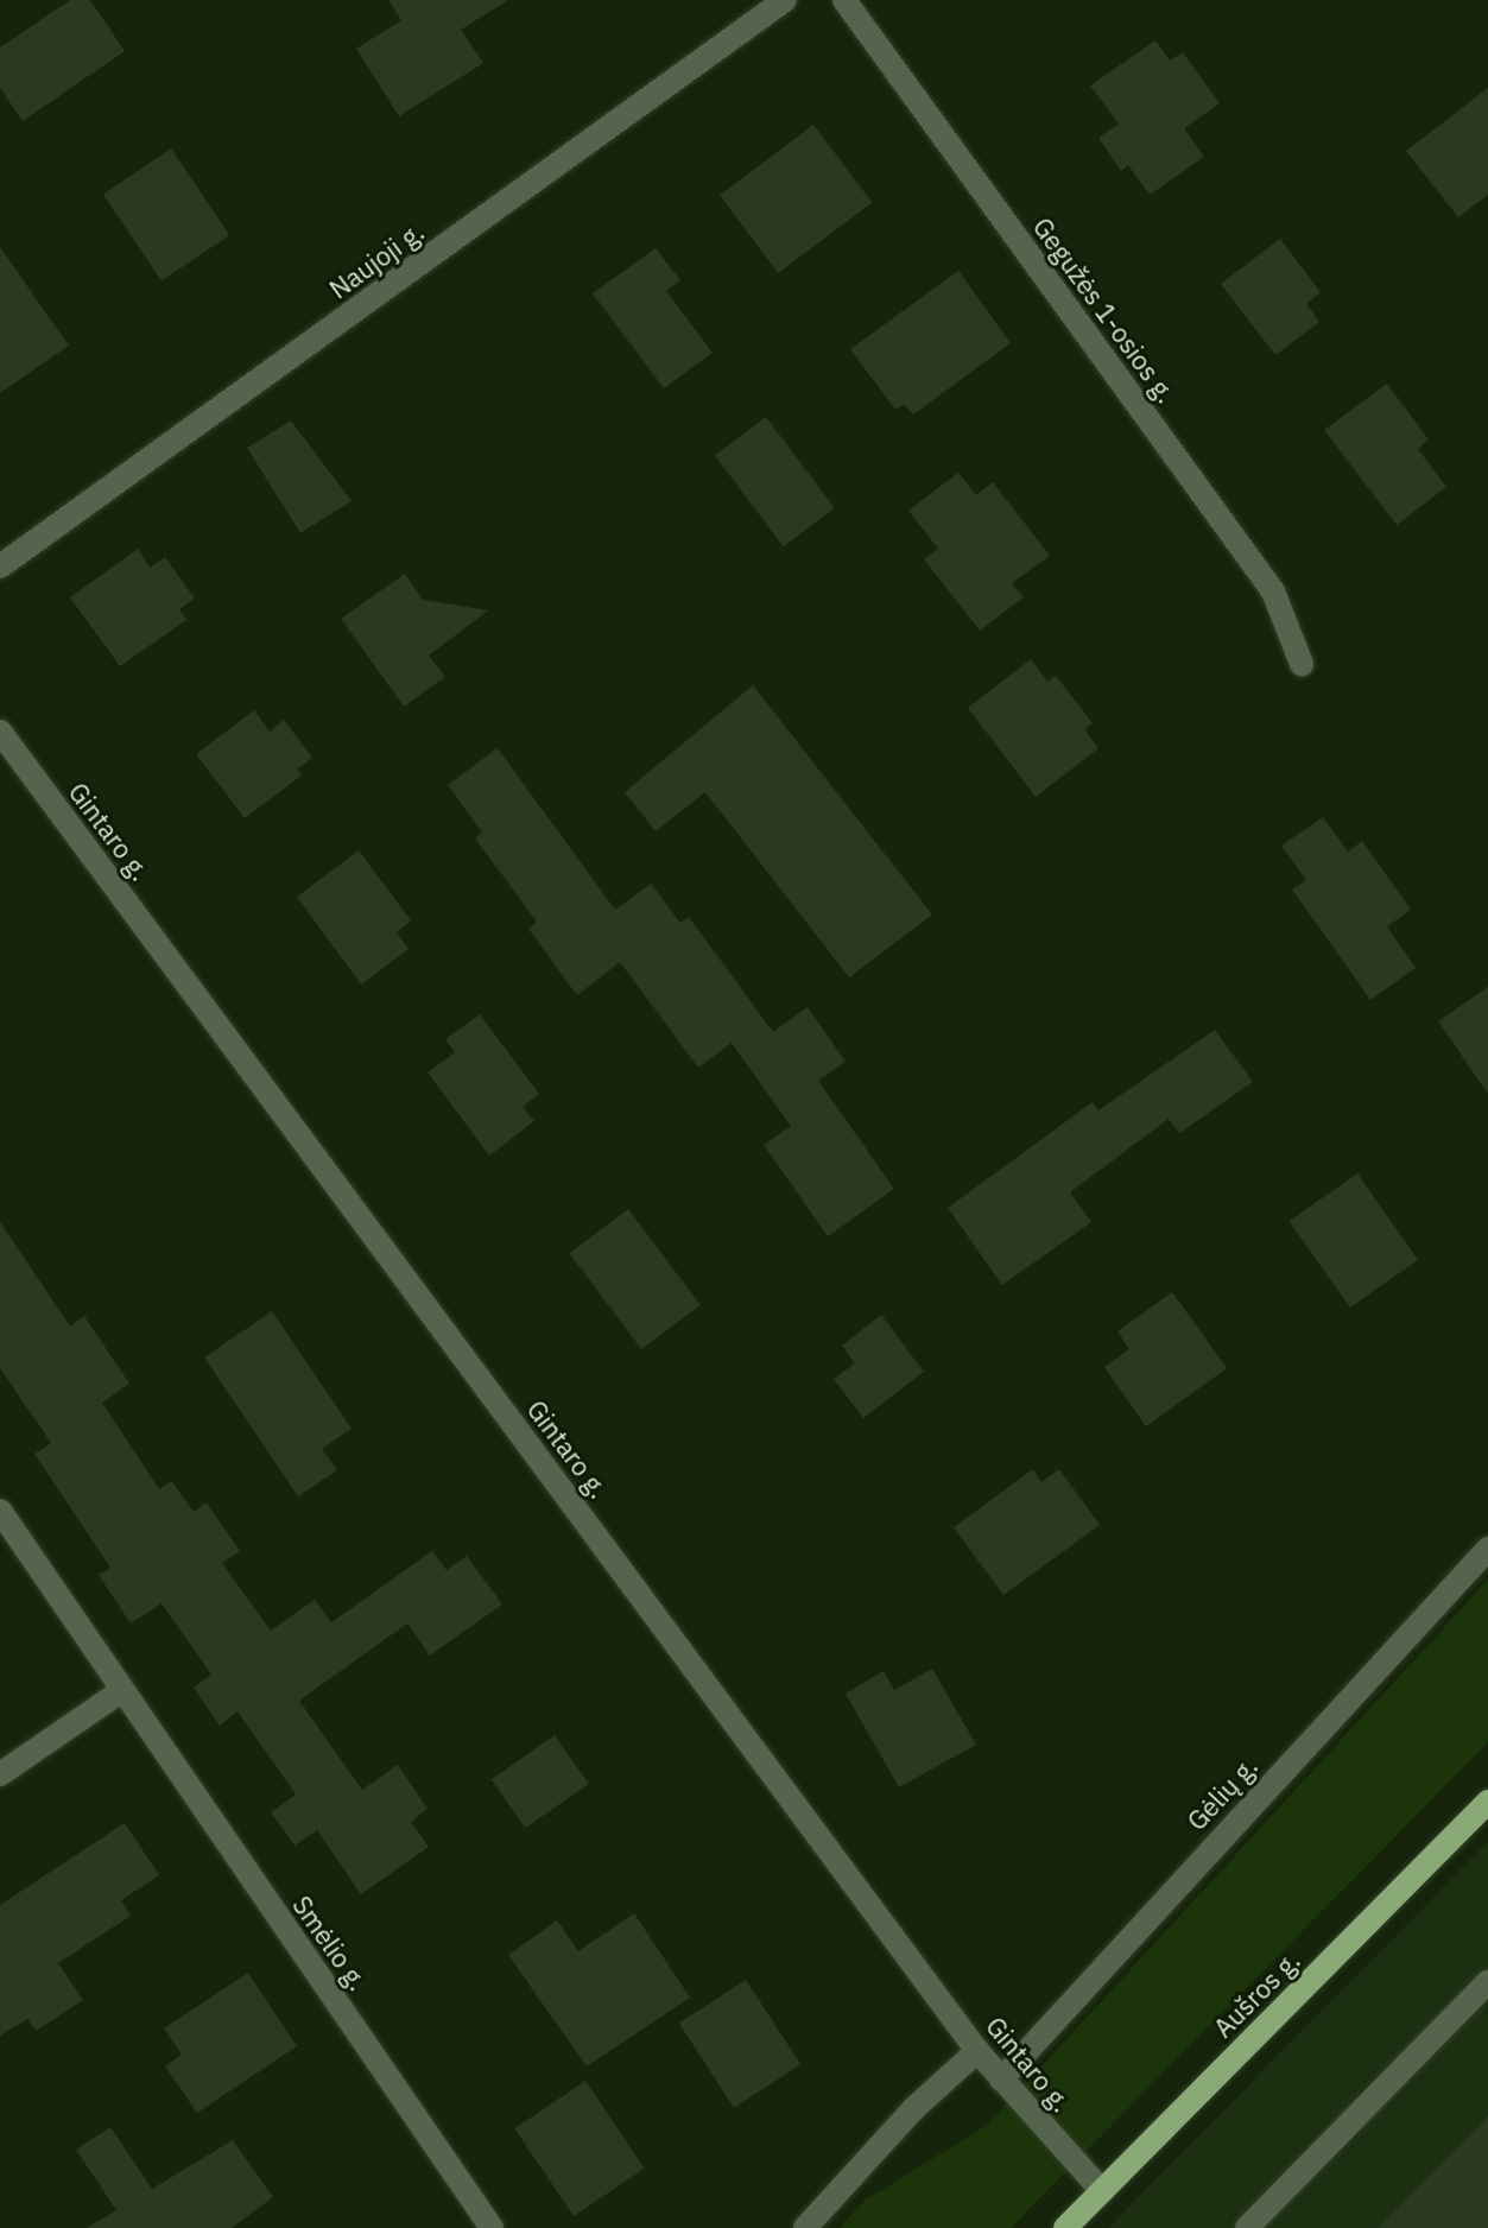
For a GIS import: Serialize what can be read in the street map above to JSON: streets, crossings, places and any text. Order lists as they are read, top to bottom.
{
  "streets": {
    "main road": ["Aušros g."],
    "street": [
      "Naujoji g.",
      "Gegužės 1-osios g.",
      "Gintaro g.",
      "Gėlių g.",
      "Smėlio g."
    ]
  },
  "crossings": [
    ["Gintaro g.", "Gėlių g."],
    ["Gintaro g.", "Aušros g."]
  ]
}
